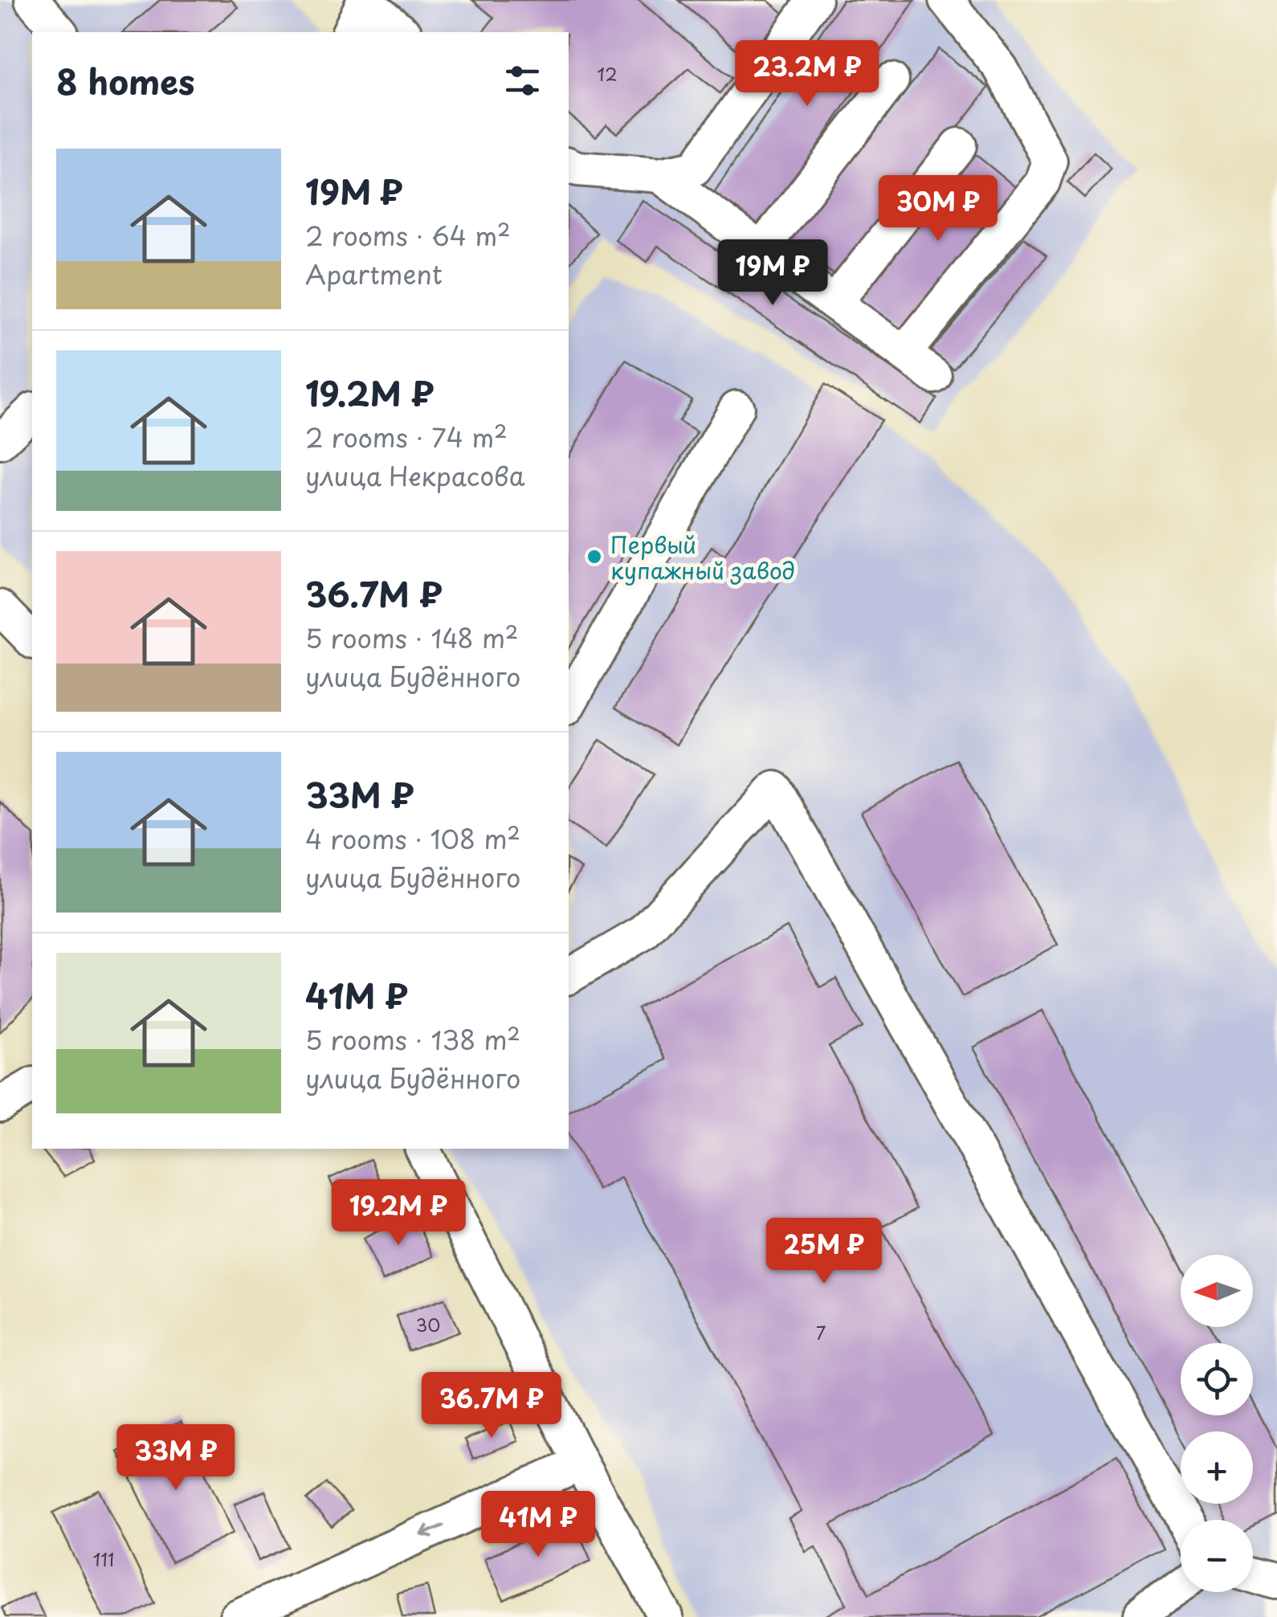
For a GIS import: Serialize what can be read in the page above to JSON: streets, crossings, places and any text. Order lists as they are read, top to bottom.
{
  "places": ["Первый купажный завод"],
  "house_numbers": [
    "12",
    "30",
    "7",
    "111"
  ],
  "north": "left",
  "page": {
    "heading": "8 homes",
    "price": [
      "23.2M ₽",
      "30M ₽",
      "19M ₽",
      "19.2M ₽",
      "25M ₽",
      "36.7M ₽",
      "33M ₽",
      "41M ₽"
    ],
    "list": [
      {
        "name": "19M ₽",
        "note": "2 rooms · 64 m² · Apartment"
      },
      {
        "name": "19.2M ₽",
        "note": "2 rooms · 74 m² · улица Некрасова"
      },
      {
        "name": "36.7M ₽",
        "note": "5 rooms · 148 m² · улица Будённого"
      },
      {
        "name": "33M ₽",
        "note": "4 rooms · 108 m² · улица Будённого"
      },
      {
        "name": "41M ₽",
        "note": "5 rooms · 138 m² · улица Будённого"
      }
    ],
    "map_buttons": ["+", "−"]
  }
}
